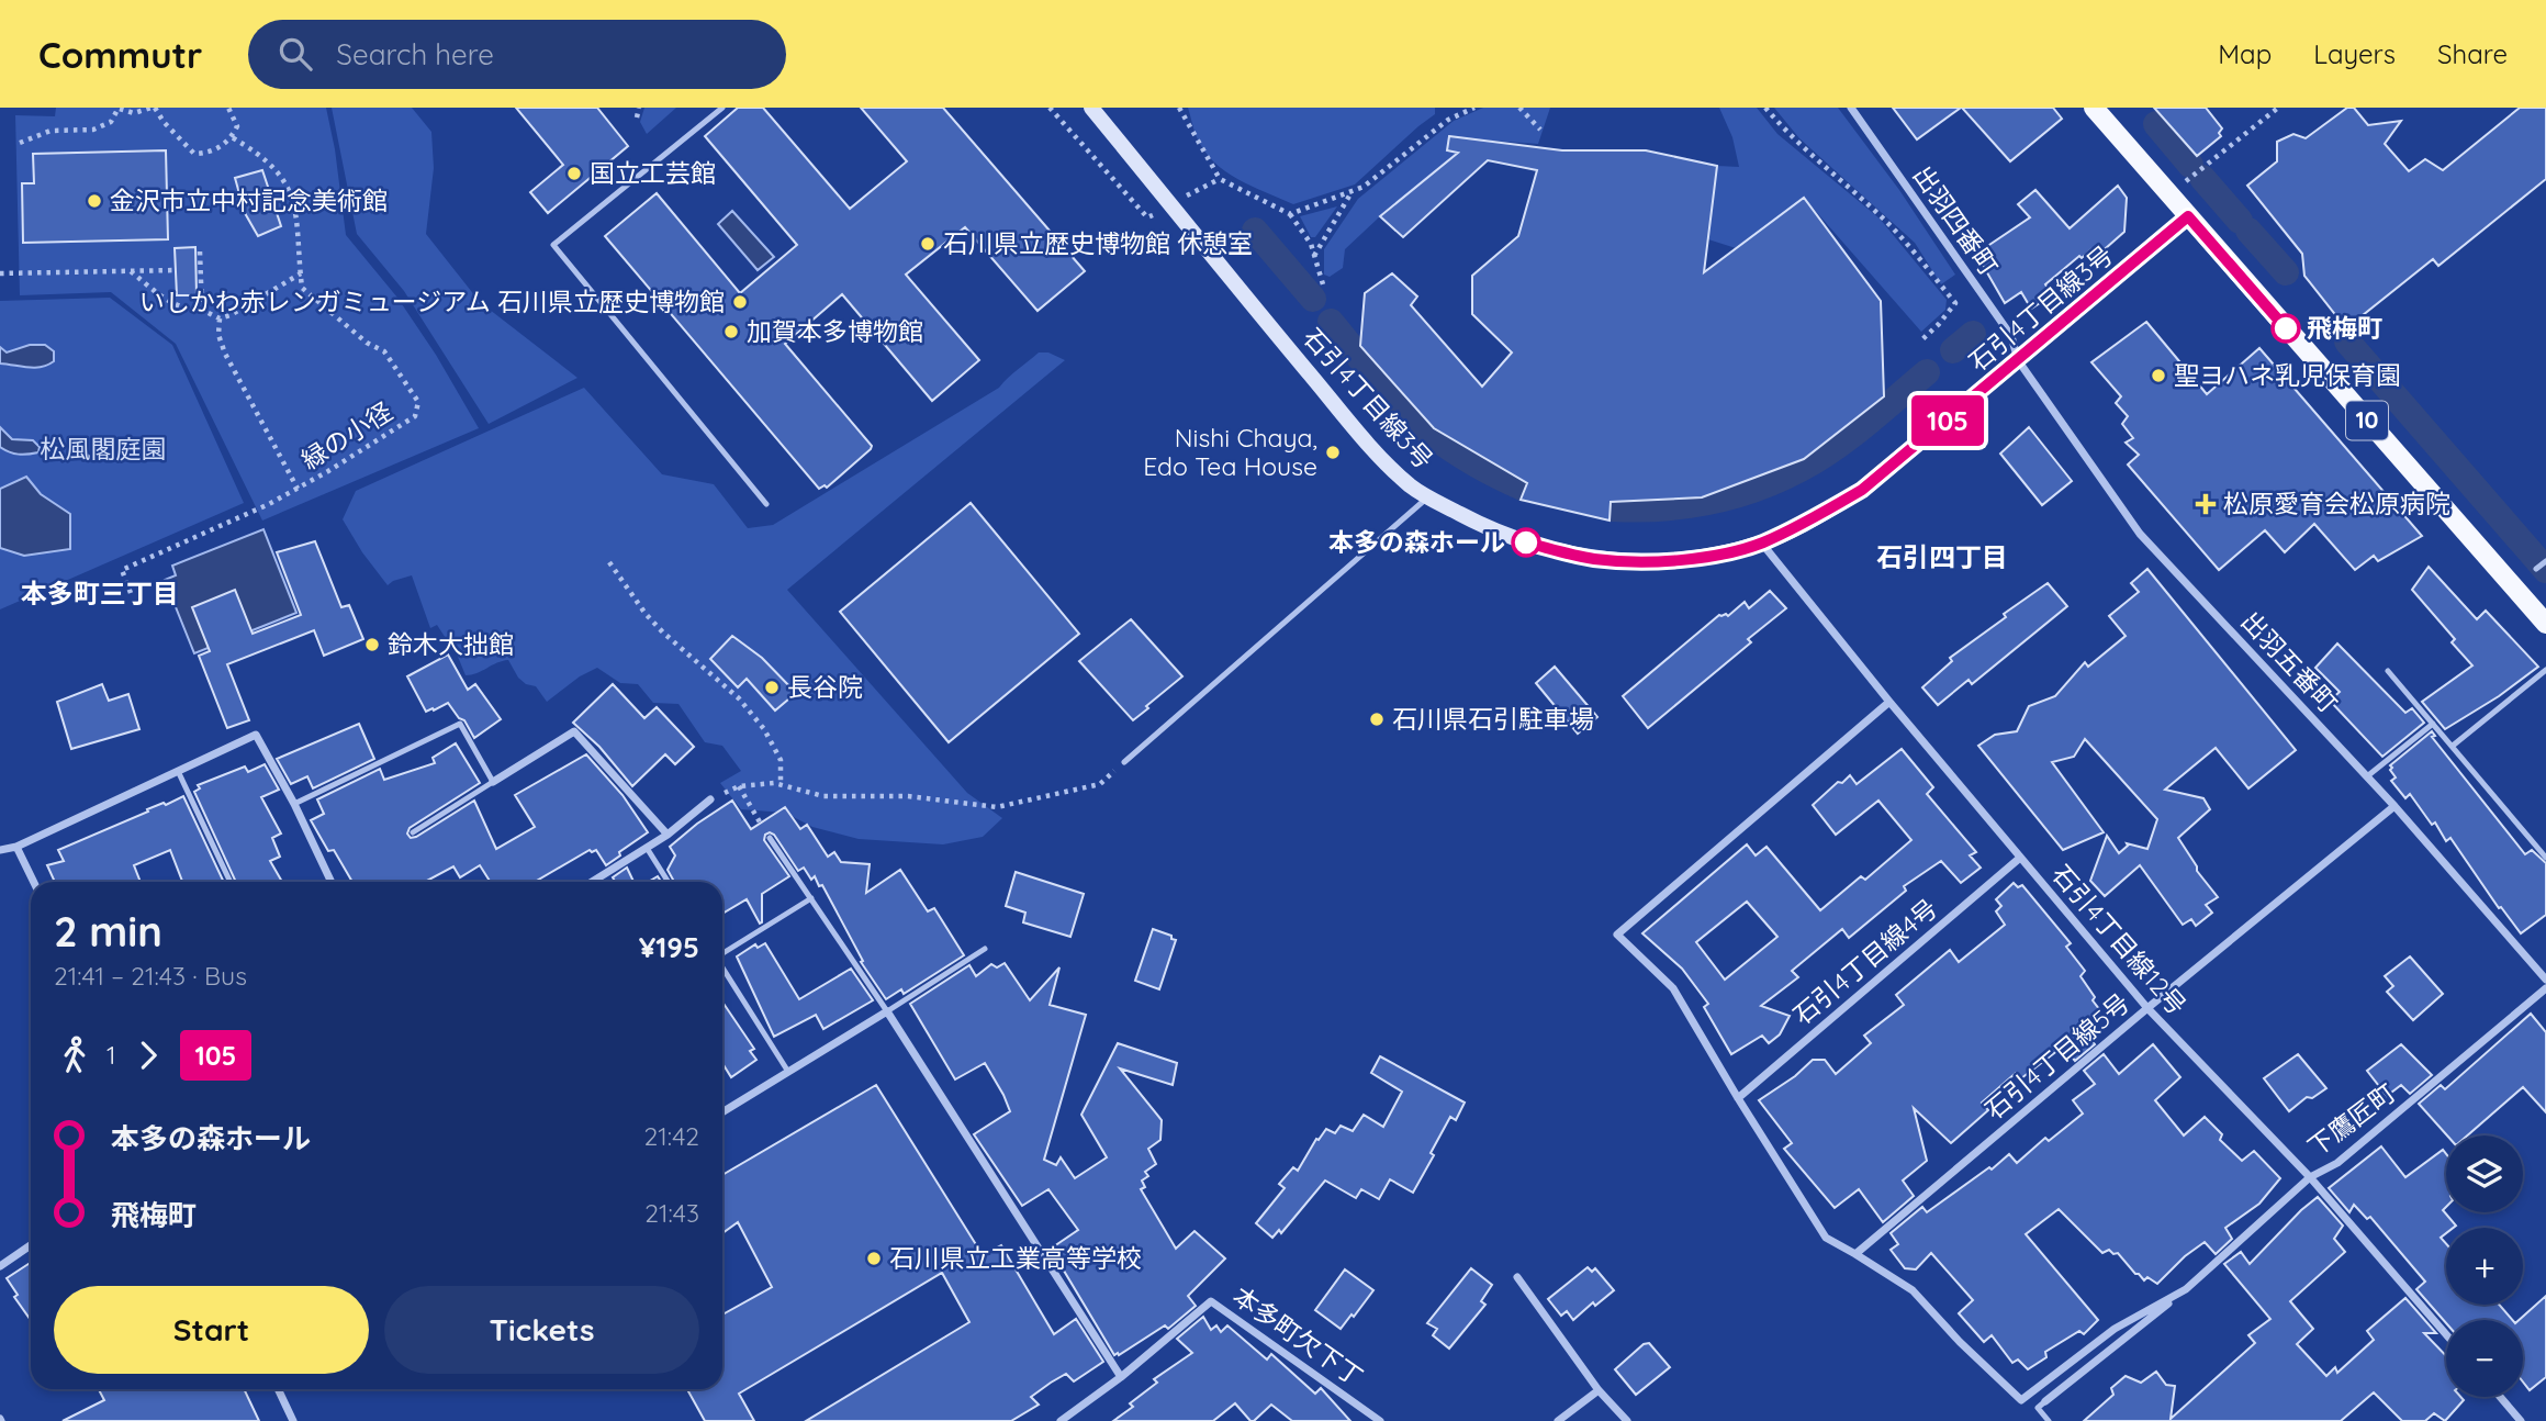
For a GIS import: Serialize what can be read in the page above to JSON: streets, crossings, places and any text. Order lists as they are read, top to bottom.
{
  "streets": {
    "main road": ["10"],
    "street": [
      "出羽四番町",
      "石引4丁目線3号",
      "出羽五番町",
      "石引4丁目線12号",
      "石引4丁目線4号",
      "石引4丁目線5号",
      "下鷹匠町",
      "本多町欠下丁"
    ],
    "path": ["緑の小径"]
  },
  "crossings": [
    ["出羽四番町", "石引4丁目線3号"],
    ["出羽四番町", "出羽五番町"],
    ["石引4丁目線3号", "10"],
    ["石引4丁目線3号", "出羽五番町"],
    ["石引4丁目線3号", "石引4丁目線12号"],
    ["出羽五番町", "石引4丁目線5号"],
    ["石引4丁目線12号", "石引4丁目線4号"],
    ["石引4丁目線12号", "石引4丁目線5号"],
    ["石引4丁目線12号", "下鷹匠町"],
    ["石引4丁目線5号", "下鷹匠町"]
  ],
  "districts": ["石引四丁目", "本多町三丁目"],
  "parks": ["松風閣庭園"],
  "places": {
    "other": [
      "国立工芸館",
      "金沢市立中村記念美術館",
      "石川県立歴史博物館 休憩室",
      "いしかわ赤レンガミュージアム 石川県立歴史博物館",
      "飛梅町",
      "加賀本多博物館",
      "聖ヨハネ乳児保育園",
      "Nishi Chaya, Edo Tea House",
      "本多の森ホール",
      "鈴木大拙館",
      "長谷院",
      "石川県石引駐車場",
      "石川県立工業高等学校"
    ],
    "health": ["松原愛育会松原病院"]
  },
  "lines": ["bus line 105"],
  "page": {
    "header": "Commutr",
    "search": "Search here",
    "nav": ["Map", "Layers", "Share"],
    "on_map": "105",
    "heading": ["2 min", "21:41 – 21:43 · Bus", "¥195"],
    "legs": ["1", "105"],
    "list": [
      {
        "name": "本多の森ホール",
        "value": "21:42"
      },
      {
        "name": "飛梅町",
        "value": "21:43"
      }
    ],
    "map_buttons": ["+", "−"],
    "buttons": ["Start", "Tickets"]
  }
}
